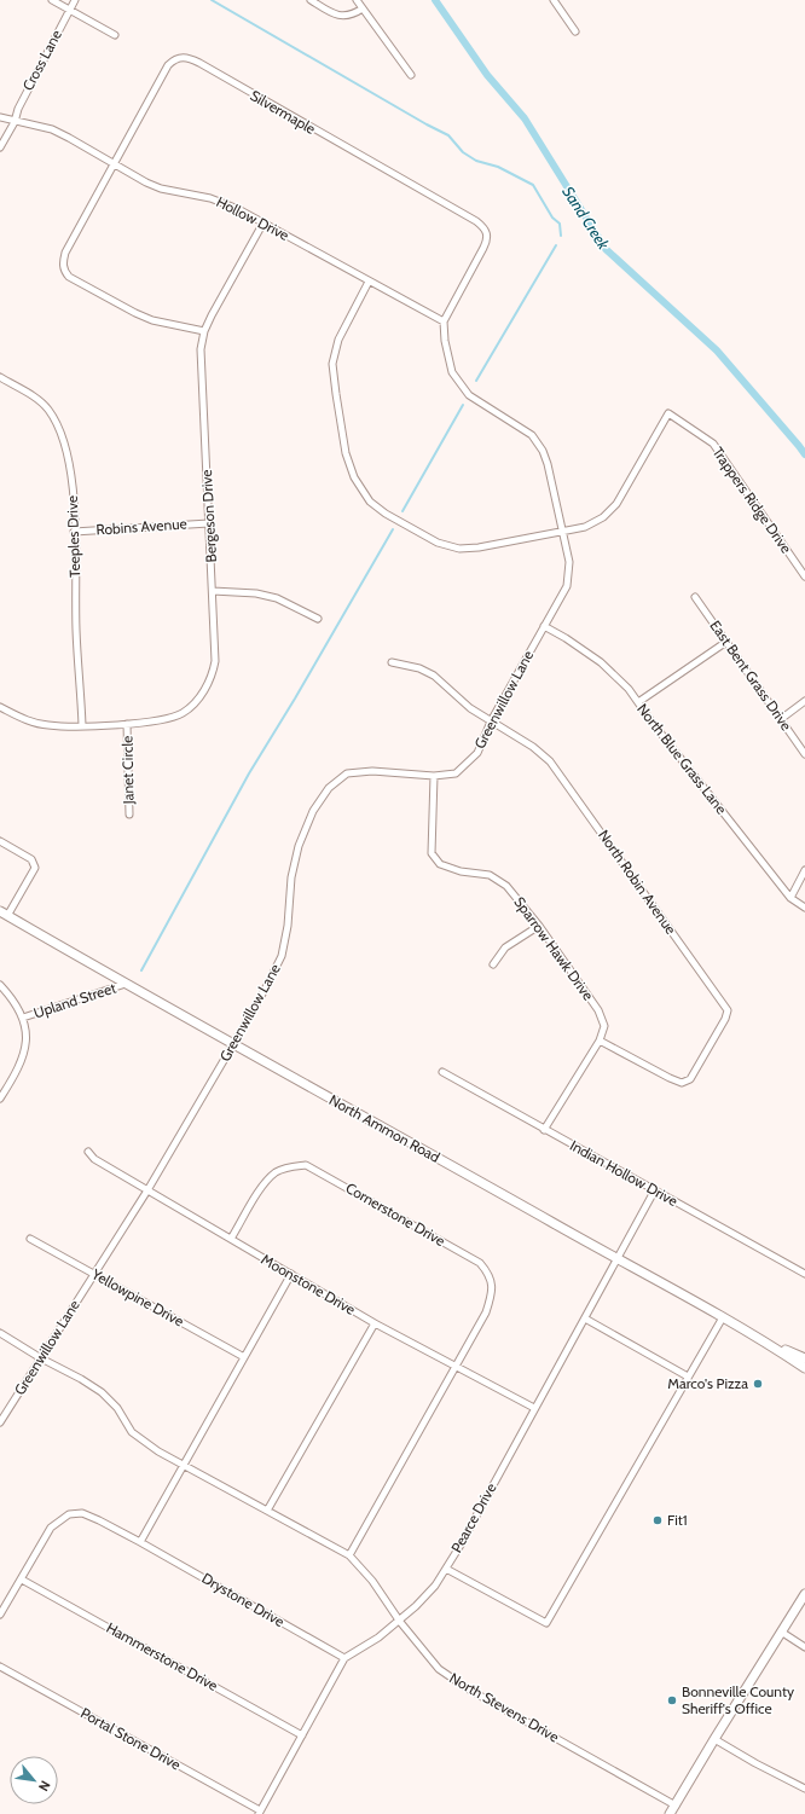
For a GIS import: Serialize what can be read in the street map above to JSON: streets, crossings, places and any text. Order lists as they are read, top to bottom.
{
  "streets": {
    "main road": ["North Ammon Road"],
    "street": [
      "Cross Lane",
      "Silvermaple",
      "Hollow Drive",
      "Trappers Ridge Drive",
      "Bergeson Drive",
      "Robins Avenue",
      "Teeples Drive",
      "East Bent Grass Drive",
      "Greenwillow Lane",
      "North Blue Grass Lane",
      "Janet Circle",
      "North Robin Avenue",
      "Sparrow Hawk Drive",
      "Upland Street",
      "Indian Hollow Drive",
      "Cornerstone Drive",
      "Moonstone Drive",
      "Yellowpine Drive",
      "Pearce Drive",
      "Drystone Drive",
      "Hammerstone Drive",
      "North Stevens Drive",
      "Portal Stone Drive"
    ]
  },
  "crossings": [
    ["Cross Lane", "Hollow Drive"],
    ["Silvermaple", "Hollow Drive"],
    ["Silvermaple", "Bergeson Drive"],
    ["Silvermaple", "Greenwillow Lane"],
    ["Hollow Drive", "Trappers Ridge Drive"],
    ["Hollow Drive", "Bergeson Drive"],
    ["Hollow Drive", "Greenwillow Lane"],
    ["Trappers Ridge Drive", "Greenwillow Lane"],
    ["Bergeson Drive", "Robins Avenue"],
    ["Bergeson Drive", "Teeples Drive"],
    ["Bergeson Drive", "Janet Circle"],
    ["Robins Avenue", "Teeples Drive"],
    ["Greenwillow Lane", "North Blue Grass Lane"],
    ["Greenwillow Lane", "North Robin Avenue"],
    ["Greenwillow Lane", "Sparrow Hawk Drive"],
    ["Greenwillow Lane", "North Ammon Road"],
    ["Greenwillow Lane", "Moonstone Drive"],
    ["Greenwillow Lane", "Yellowpine Drive"],
    ["Greenwillow Lane", "North Stevens Drive"],
    ["North Robin Avenue", "Sparrow Hawk Drive"],
    ["Sparrow Hawk Drive", "Indian Hollow Drive"],
    ["Upland Street", "North Ammon Road"],
    ["North Ammon Road", "Pearce Drive"],
    ["Indian Hollow Drive", "Pearce Drive"],
    ["Cornerstone Drive", "Moonstone Drive"],
    ["Cornerstone Drive", "North Stevens Drive"],
    ["Moonstone Drive", "Pearce Drive"],
    ["Pearce Drive", "Drystone Drive"],
    ["Pearce Drive", "North Stevens Drive"],
    ["Drystone Drive", "Hammerstone Drive"]
  ],
  "water": ["Sand Creek"],
  "places": ["Marco's Pizza", "Fit1", "Bonneville County Sheriff's Office"],
  "north": "bottom right"
}
